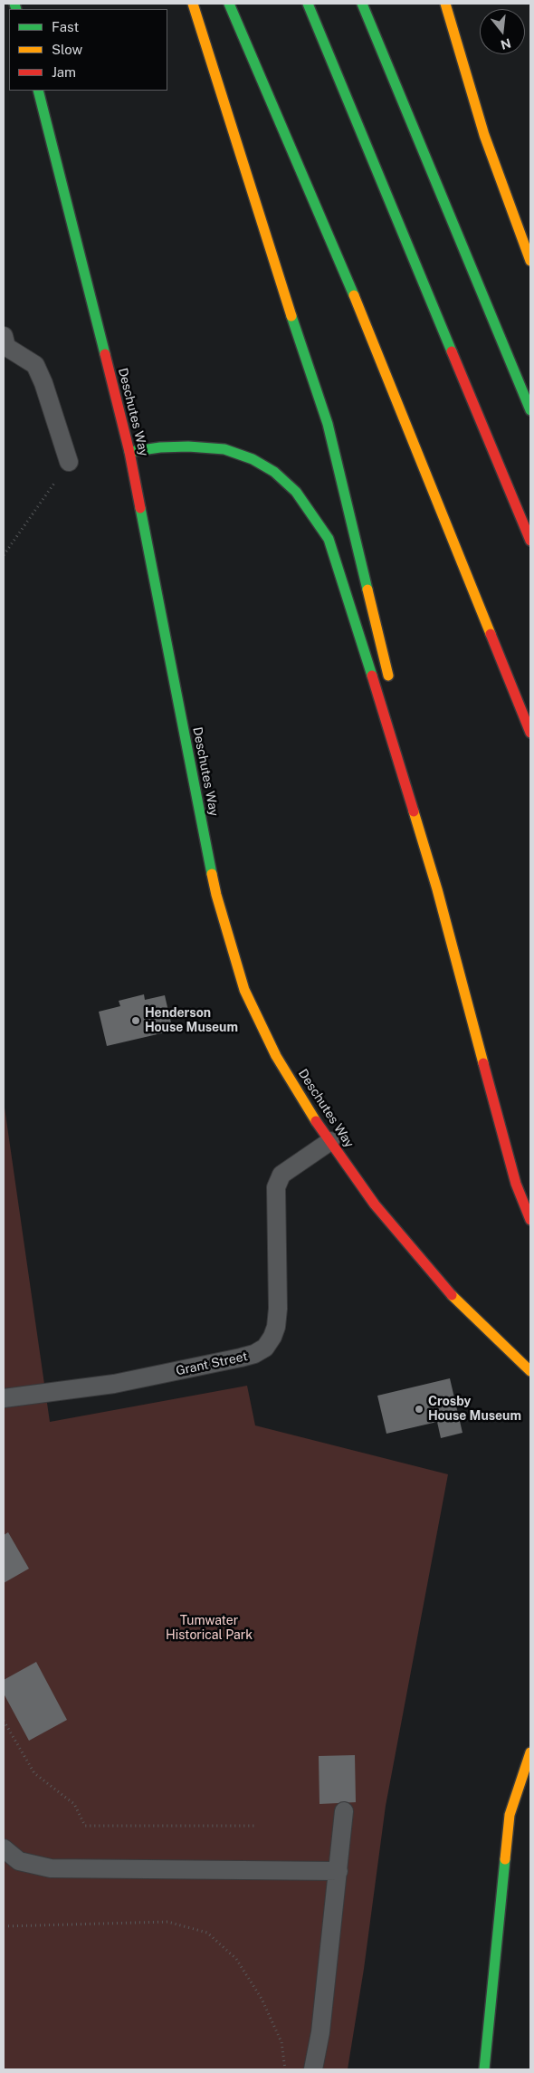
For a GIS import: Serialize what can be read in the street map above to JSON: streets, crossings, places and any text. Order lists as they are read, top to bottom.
{
  "streets": {
    "main road": ["Deschutes Way"],
    "lane": ["Grant Street"]
  },
  "crossings": [
    ["Deschutes Way", "Grant Street"]
  ],
  "parks": ["Tumwater Historical Park"],
  "places": ["Henderson House Museum", "Crosby House Museum"],
  "legend": ["Fast", "Slow", "Jam"],
  "north": "bottom"
}
